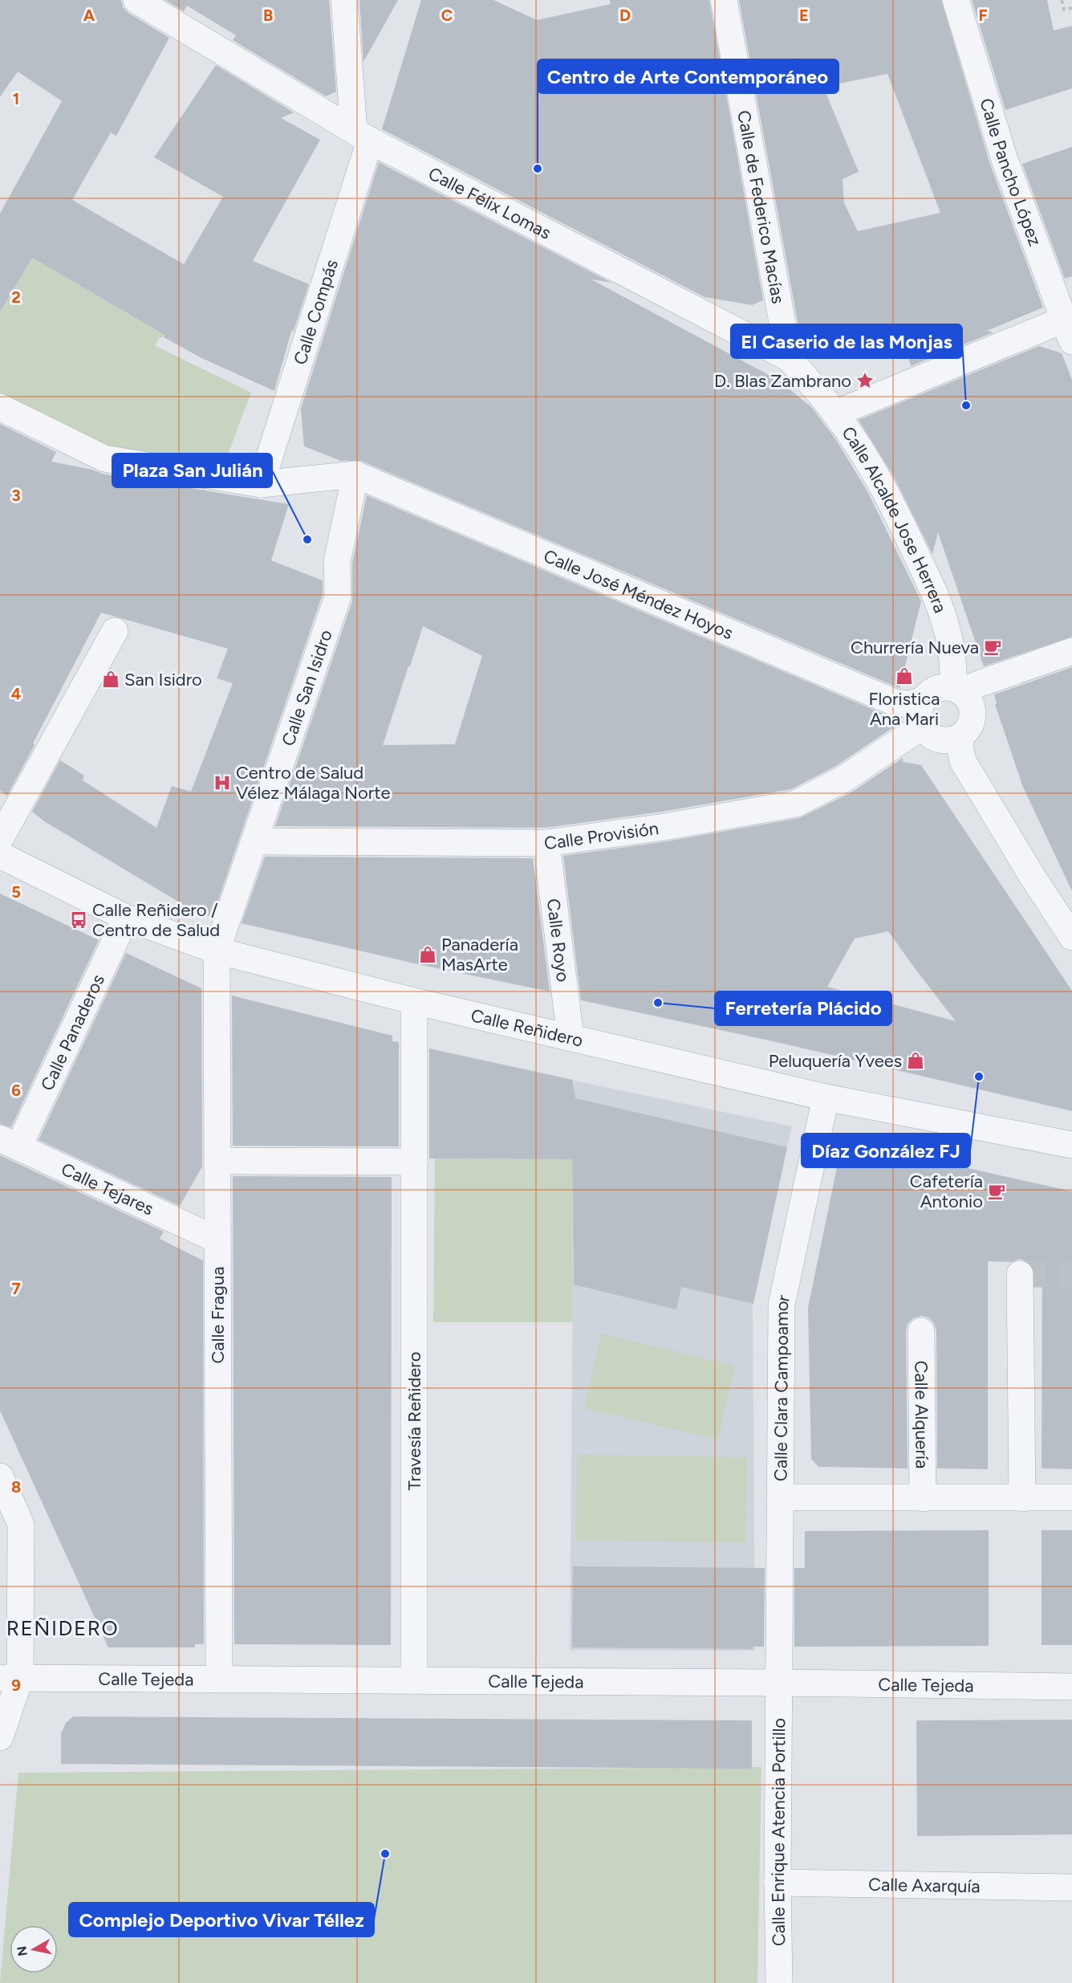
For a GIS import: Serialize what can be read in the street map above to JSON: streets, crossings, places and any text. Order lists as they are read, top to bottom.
{
  "streets": {
    "street": [
      "Calle Pancho López",
      "Calle Félix Lomas",
      "Calle de Federico Macías",
      "Calle Compás",
      "Calle Alcalde Jose Herrera",
      "Calle José Méndez Hoyos",
      "Calle San Isidro",
      "Calle Provisión",
      "Calle Royo",
      "Calle Reñidero",
      "Calle Panaderos",
      "Calle Tejares",
      "Calle Fragua",
      "Calle Clara Campoamor",
      "Calle Alquería",
      "Travesía Reñidero",
      "Calle Tejeda",
      "Calle Enrique Atencia Portillo",
      "Calle Axarquía"
    ]
  },
  "crossings": [
    ["Calle Félix Lomas", "Calle de Federico Macías"],
    ["Calle Félix Lomas", "Calle Compás"],
    ["Calle Félix Lomas", "Calle Alcalde Jose Herrera"],
    ["Calle Alcalde Jose Herrera", "Calle José Méndez Hoyos"],
    ["Calle Alcalde Jose Herrera", "Calle Provisión"],
    ["Calle José Méndez Hoyos", "Calle San Isidro"],
    ["Calle José Méndez Hoyos", "Calle Provisión"],
    ["Calle San Isidro", "Calle Provisión"],
    ["Calle San Isidro", "Calle Reñidero"],
    ["Calle San Isidro", "Calle Fragua"],
    ["Calle Provisión", "Calle Royo"],
    ["Calle Royo", "Calle Reñidero"],
    ["Calle Reñidero", "Calle Panaderos"],
    ["Calle Reñidero", "Calle Fragua"],
    ["Calle Reñidero", "Calle Clara Campoamor"],
    ["Calle Reñidero", "Travesía Reñidero"],
    ["Calle Panaderos", "Calle Tejares"],
    ["Calle Tejares", "Calle Fragua"],
    ["Calle Fragua", "Calle Tejeda"],
    ["Calle Clara Campoamor", "Calle Tejeda"],
    ["Calle Clara Campoamor", "Calle Enrique Atencia Portillo"],
    ["Travesía Reñidero", "Calle Tejeda"],
    ["Calle Tejeda", "Calle Enrique Atencia Portillo"],
    ["Calle Enrique Atencia Portillo", "Calle Axarquía"]
  ],
  "districts": ["REÑIDERO"],
  "places": {
    "other": [
      "Centro de Arte Contemporáneo",
      "El Caserio de las Monjas",
      "Plaza San Julián",
      "Ferretería Plácido",
      "Díaz González FJ",
      "Complejo Deportivo Vivar Téllez"
    ],
    "place": ["D. Blas Zambrano"],
    "cafe": ["Churrería Nueva", "Cafetería Antonio"],
    "shop": [
      "Floristica Ana Mari",
      "San Isidro",
      "Panadería MasArte",
      "Peluquería Yvees"
    ],
    "hospital": ["Centro de Salud Vélez Málaga Norte"],
    "bus stop": ["Calle Reñidero / Centro de Salud"]
  },
  "north": "left",
  "grid": {
    "columns": [
      "A",
      "B",
      "C",
      "D",
      "E",
      "F"
    ],
    "rows": [
      "1",
      "2",
      "3",
      "4",
      "5",
      "6",
      "7",
      "8",
      "9"
    ]
  }
}
